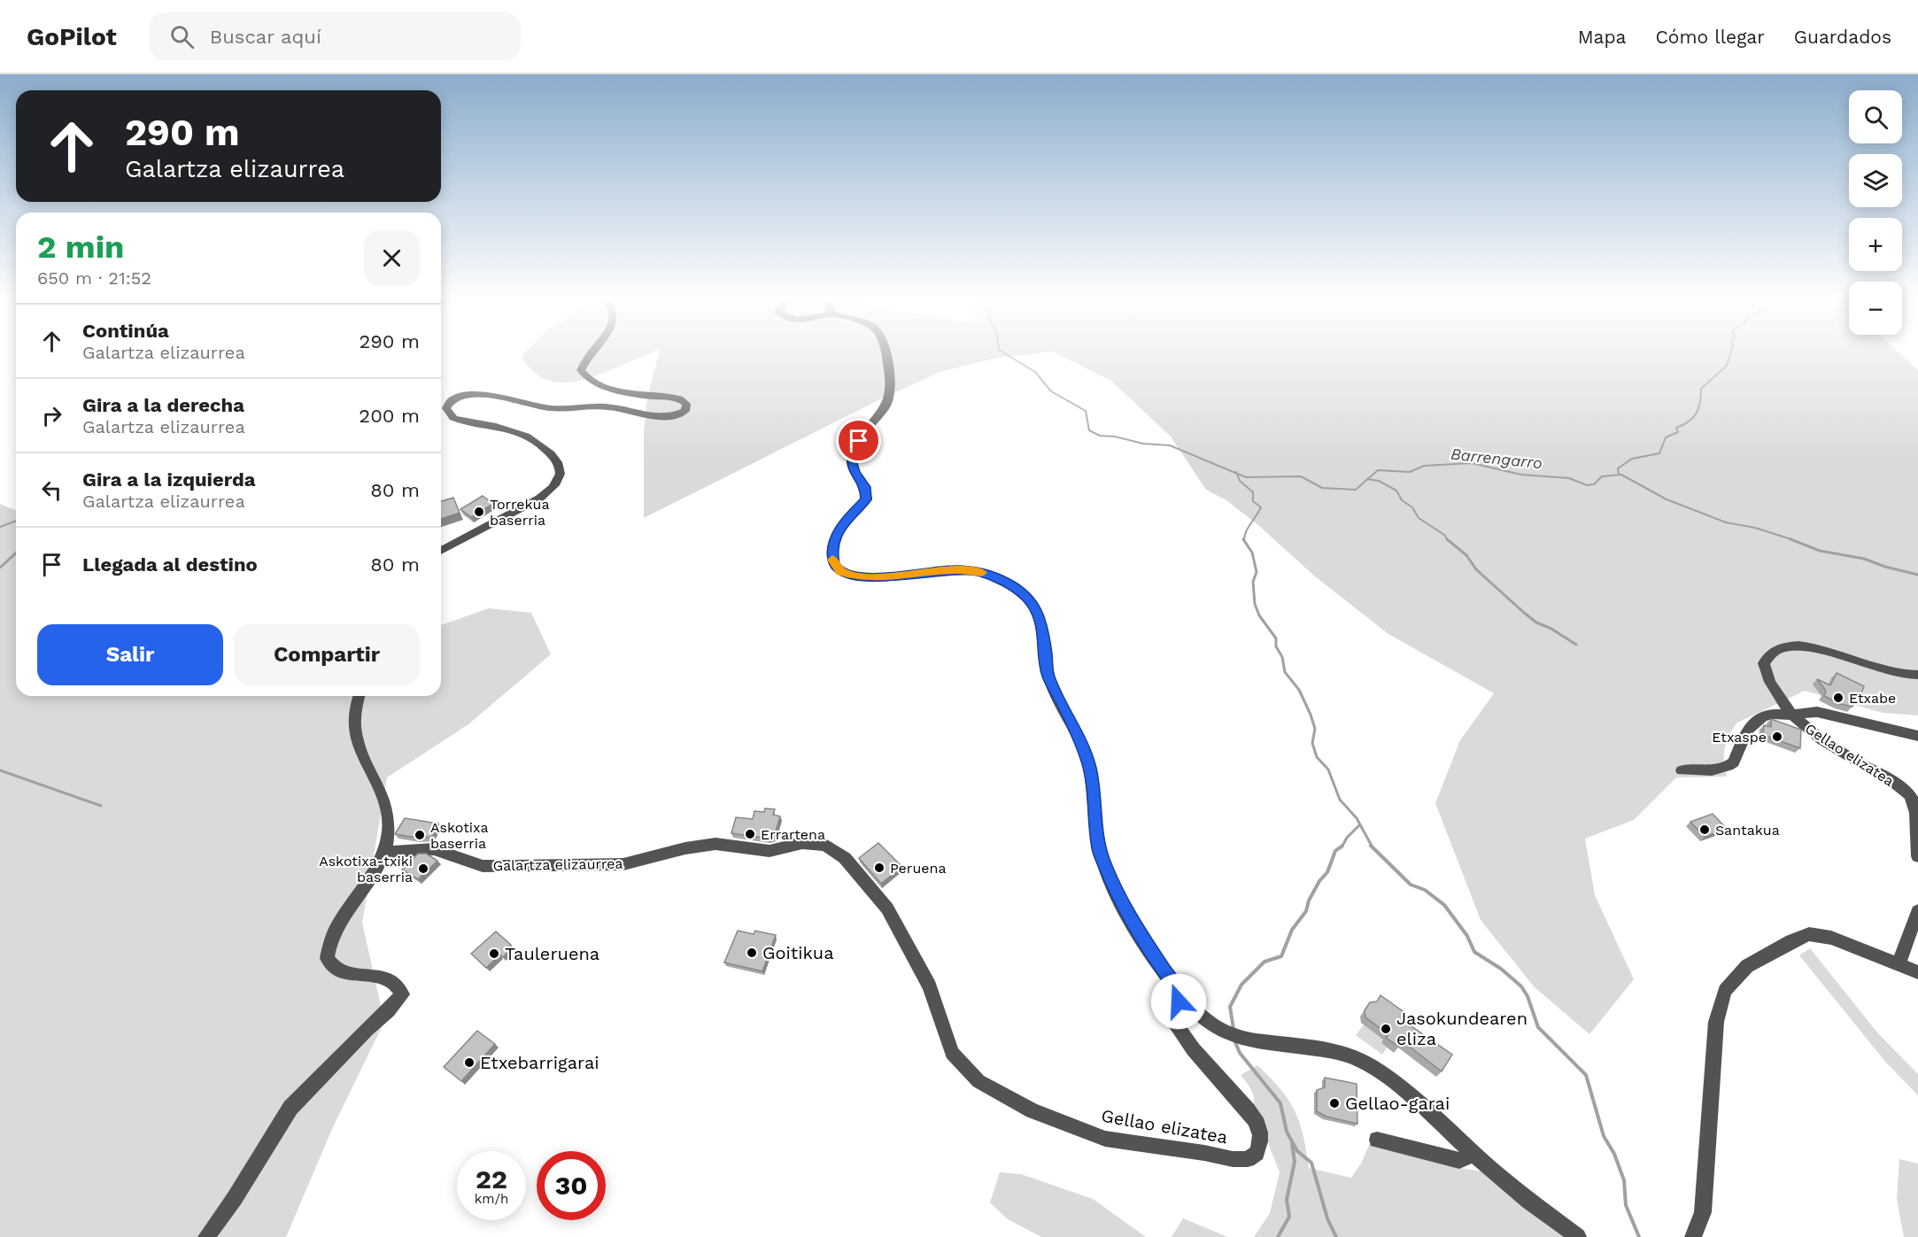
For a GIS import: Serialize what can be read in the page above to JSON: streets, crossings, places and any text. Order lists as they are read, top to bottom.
{
  "streets": {
    "street": ["Gellao elizatea", "Galartza elizaurrea"]
  },
  "crossings": [
    ["Gellao elizatea", "Galartza elizaurrea"]
  ],
  "water": ["Barrengarro"],
  "places": [
    "Torrekua baserria",
    "Etxabe",
    "Etxaspe",
    "Santakua",
    "Errartena",
    "Askotixa baserria",
    "Peruena",
    "Askotixa-txiki baserria",
    "Goitikua",
    "Tauleruena",
    "Jasokundearen eliza",
    "Etxebarrigarai",
    "Gellao-garai"
  ],
  "page": {
    "header": "GoPilot",
    "search": "Buscar aquí",
    "nav": ["Mapa", "Cómo llegar", "Guardados"],
    "map_buttons": ["+", "−"],
    "turn": ["290 m", "Galartza elizaurrea"],
    "heading": ["2 min", "650 m · 21:52"],
    "list": [
      {
        "name": "Continúa",
        "note": "Galartza elizaurrea",
        "value": "290 m"
      },
      {
        "name": "Gira a la derecha",
        "note": "Galartza elizaurrea",
        "value": "200 m"
      },
      {
        "name": "Gira a la izquierda",
        "note": "Galartza elizaurrea",
        "value": "80 m"
      },
      {
        "name": "Llegada al destino",
        "value": "80 m"
      }
    ],
    "buttons": ["Salir", "Compartir"],
    "speed": "22 km/h",
    "limit": "30"
  }
}
